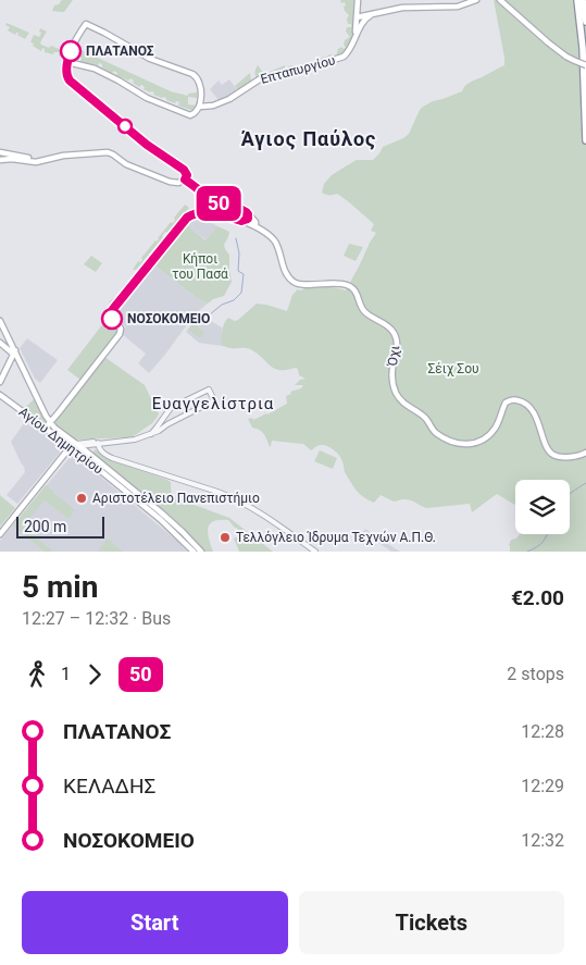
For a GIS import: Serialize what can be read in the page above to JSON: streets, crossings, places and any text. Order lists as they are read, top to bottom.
{
  "streets": {
    "main road": ["Επταπυργίου", "Όχι", "Αγίου Δημητρίου"]
  },
  "districts": ["Άγιος Παύλος", "Ευαγγελίστρια"],
  "parks": ["Κήποι του Πασά", "Σέιχ Σου"],
  "places": [
    "ΠΛΑΤΑΝΟΣ",
    "ΝΟΣΟΚΟΜΕΙΟ",
    "Αριστοτέλειο Πανεπιστήμιο",
    "Τελλόγλειο Ίδρυμα Τεχνών Α.Π.Θ."
  ],
  "lines": ["bus line 50"],
  "scale_bar": "200 m",
  "page": {
    "on_map": "50",
    "scale": "200 m",
    "heading": ["5 min", "12:27 – 12:32 · Bus", "€2.00"],
    "legs": ["1", "50", "2 stops"],
    "list": [
      {
        "name": "ΠΛΑΤΑΝΟΣ",
        "value": "12:28"
      },
      {
        "name": "ΚΕΛΑΔΗΣ",
        "value": "12:29"
      },
      {
        "name": "ΝΟΣΟΚΟΜΕΙΟ",
        "value": "12:32"
      }
    ],
    "buttons": ["Start", "Tickets"]
  }
}
